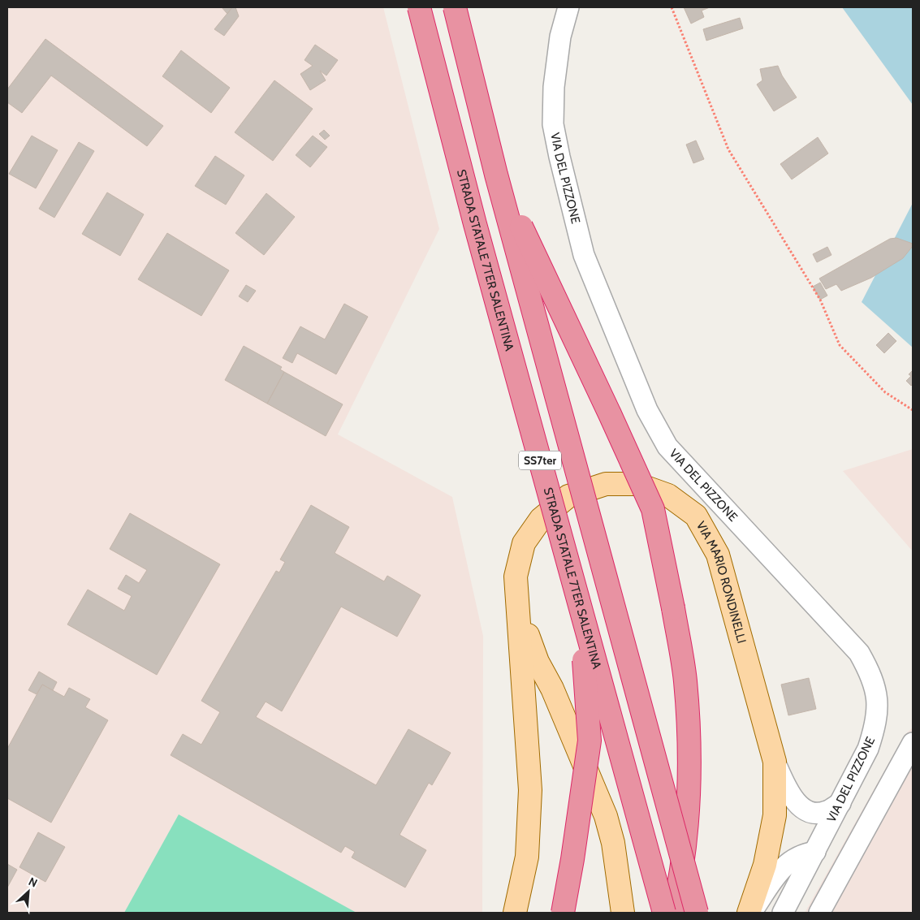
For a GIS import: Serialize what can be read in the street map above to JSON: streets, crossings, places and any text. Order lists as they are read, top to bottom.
{
  "streets": {
    "highway": ["STRADA STATALE 7TER SALENTINA", "SS7ter"],
    "main road": ["VIA MARIO RONDINELLI"],
    "street": ["VIA DEL PIZZONE"]
  },
  "north": "top right"
}
